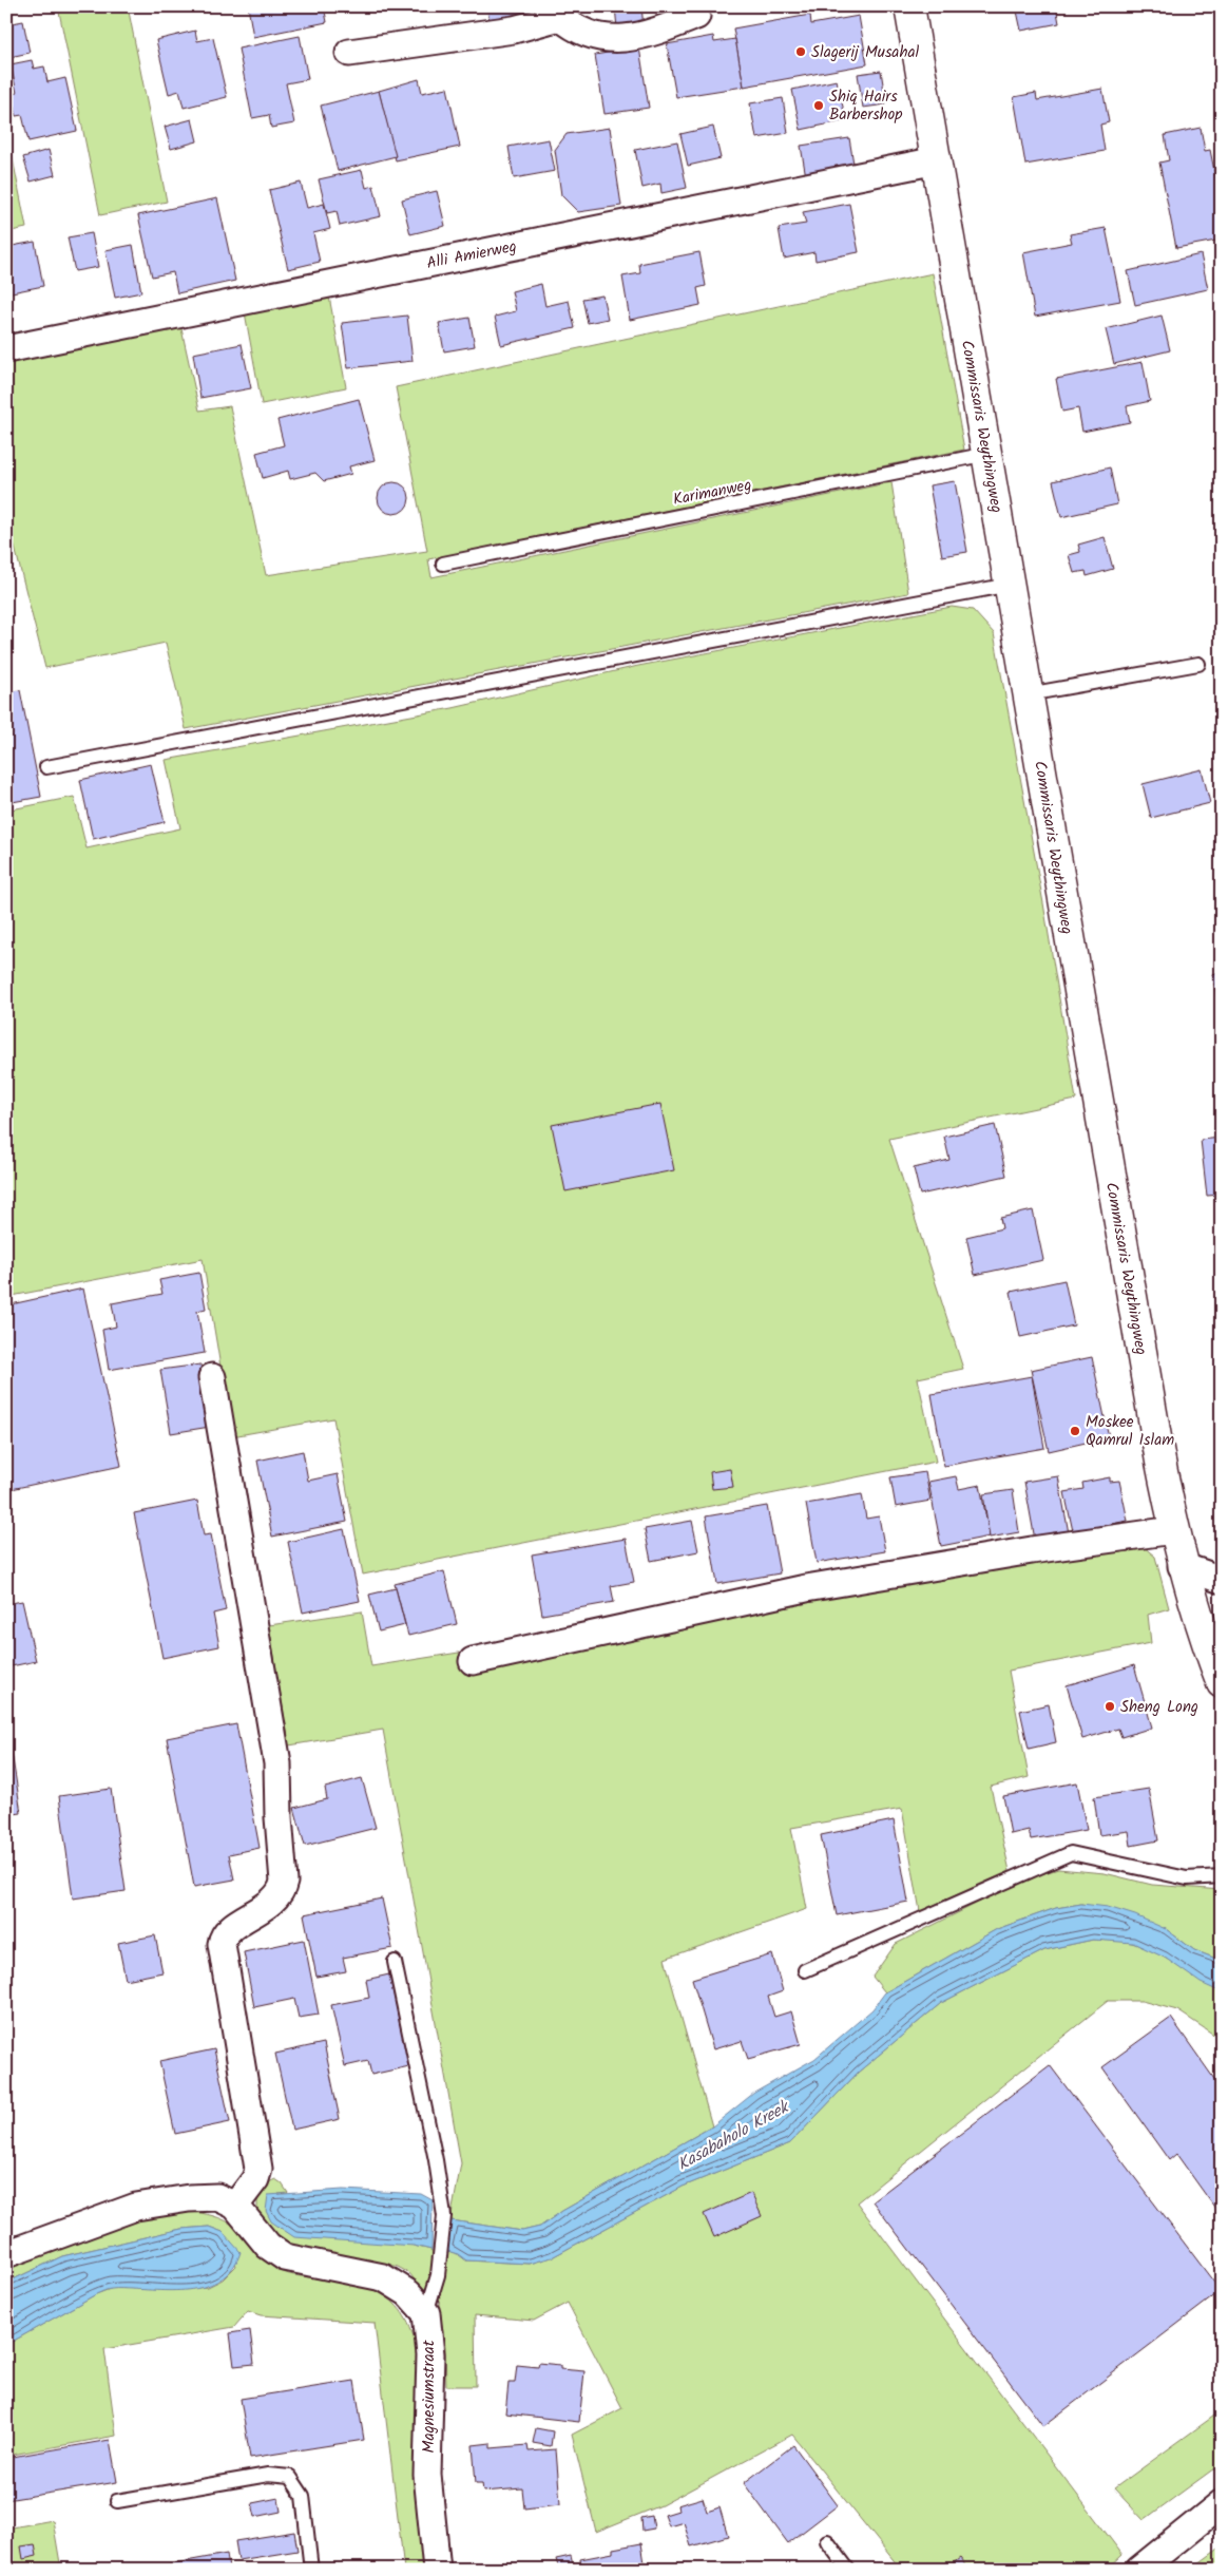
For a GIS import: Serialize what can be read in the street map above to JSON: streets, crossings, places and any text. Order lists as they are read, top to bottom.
{
  "streets": {
    "main road": ["Commissaris Weythingweg"],
    "street": ["Alli Amierweg", "Magnesiumstraat"],
    "lane": ["Karimanweg"]
  },
  "crossings": [
    ["Alli Amierweg", "Commissaris Weythingweg"],
    ["Commissaris Weythingweg", "Karimanweg"]
  ],
  "water": ["Kasabaholo Kreek"],
  "places": [
    "Slagerij Musahal",
    "Shiq Hairs Barbershop",
    "Moskee Qamrul Islam",
    "Sheng Long"
  ]
}
